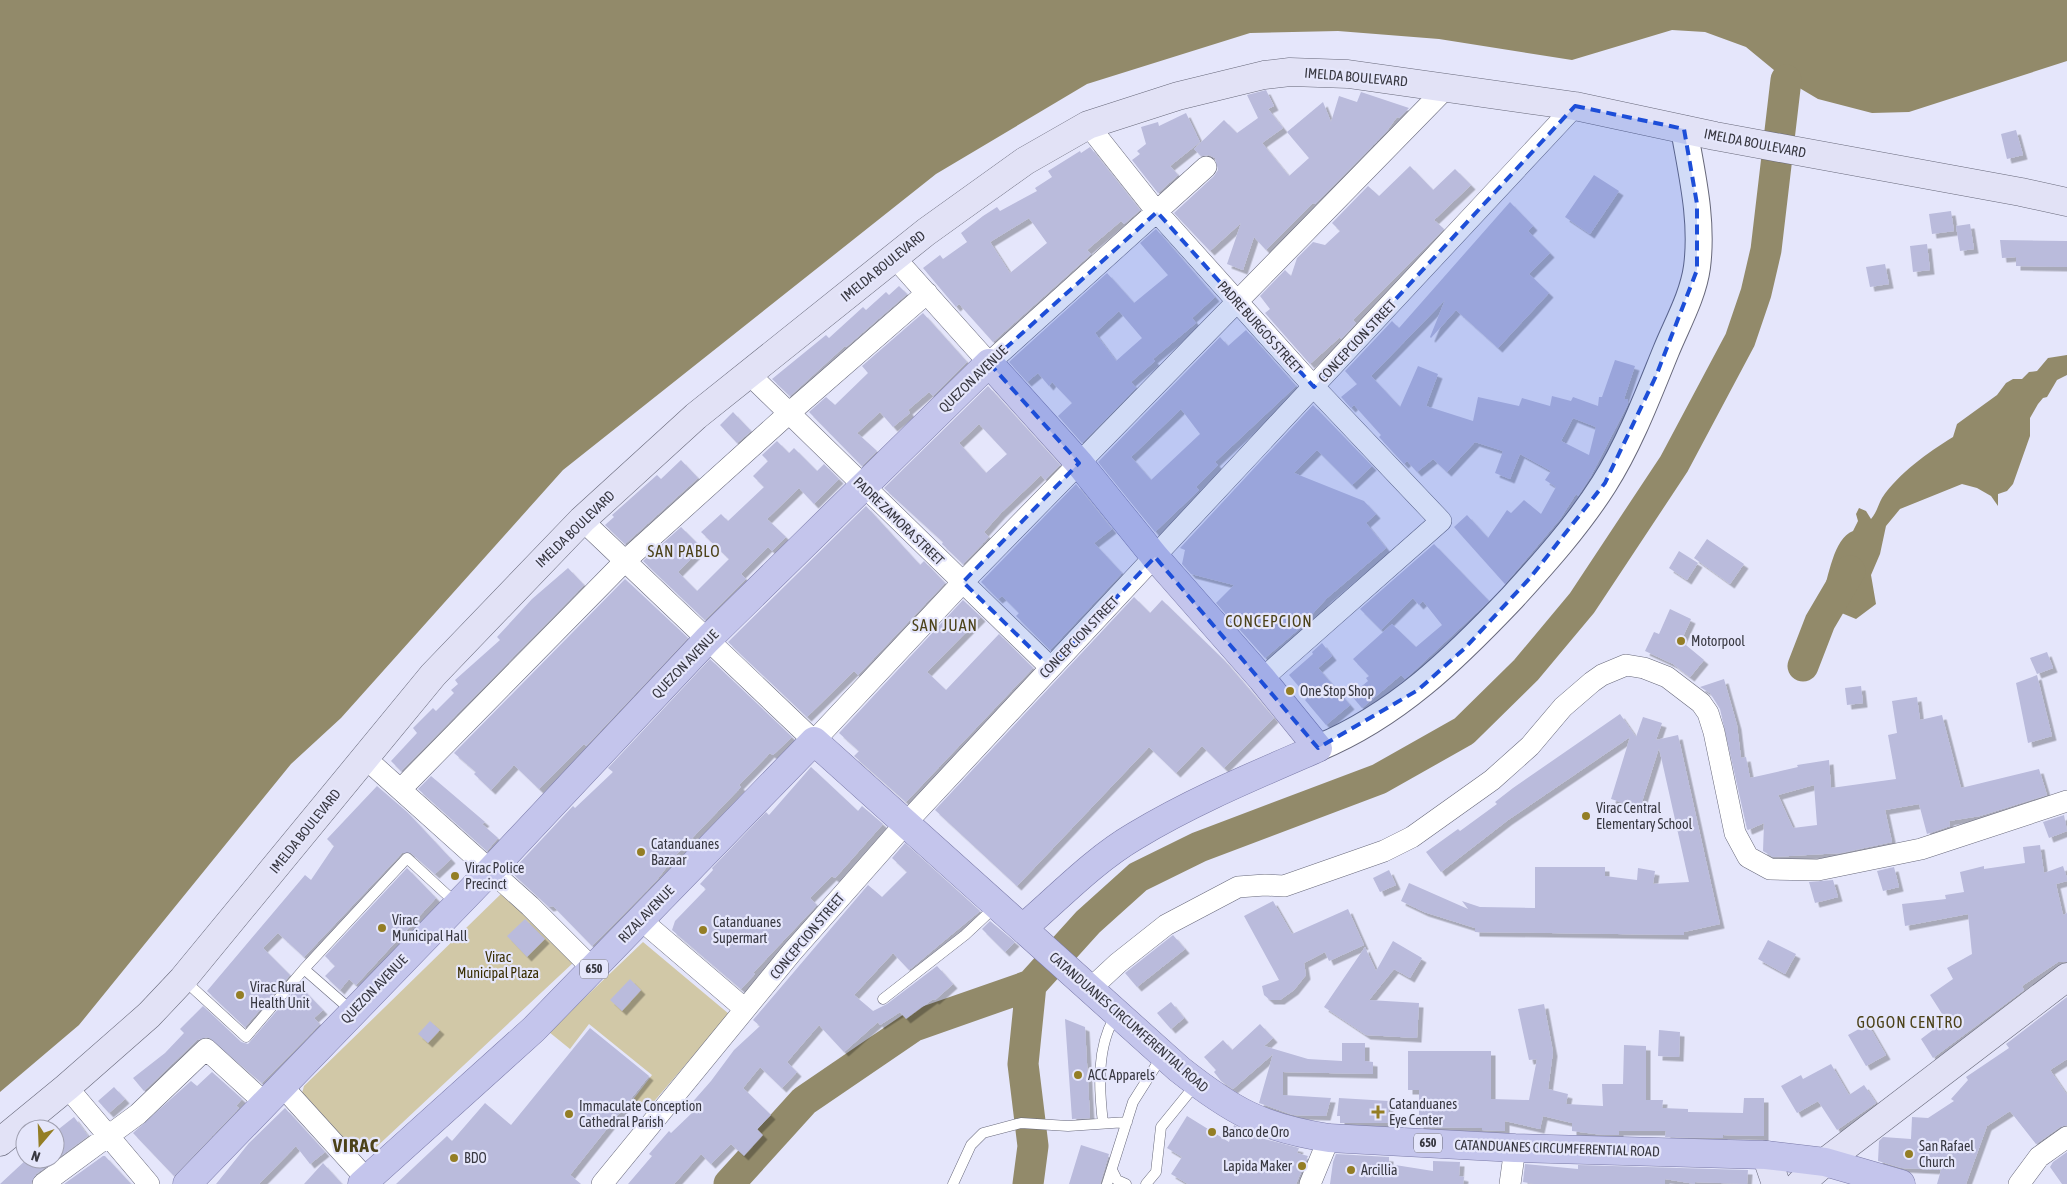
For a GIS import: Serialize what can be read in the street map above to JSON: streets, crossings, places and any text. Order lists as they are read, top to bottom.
{
  "streets": {
    "main road": [
      "IMELDA BOULEVARD",
      "QUEZON AVENUE",
      "RIZAL AVENUE",
      "650",
      "CATANDUANES CIRCUMFERENTIAL ROAD"
    ],
    "street": ["PADRE BURGOS STREET", "CONCEPCION STREET", "PADRE ZAMORA STREET"]
  },
  "crossings": [
    ["IMELDA BOULEVARD", "PADRE BURGOS STREET"],
    ["IMELDA BOULEVARD", "CONCEPCION STREET"],
    ["IMELDA BOULEVARD", "PADRE ZAMORA STREET"],
    ["PADRE BURGOS STREET", "CONCEPCION STREET"],
    ["PADRE BURGOS STREET", "QUEZON AVENUE"],
    ["CONCEPCION STREET", "PADRE ZAMORA STREET"],
    ["CONCEPCION STREET", "CATANDUANES CIRCUMFERENTIAL ROAD"],
    ["QUEZON AVENUE", "PADRE ZAMORA STREET"],
    ["RIZAL AVENUE", "CATANDUANES CIRCUMFERENTIAL ROAD"]
  ],
  "districts": [
    "SAN PABLO",
    "CONCEPCION",
    "SAN JUAN",
    "GOGON CENTRO",
    "VIRAC"
  ],
  "parks": ["Virac Municipal Plaza"],
  "places": {
    "other": [
      "Motorpool",
      "One Stop Shop",
      "Virac Central Elementary School",
      "Catanduanes Bazaar",
      "Virac Police Precinct",
      "Virac Municipal Hall",
      "Catanduanes Supermart",
      "Virac Rural Health Unit",
      "ACC Apparels",
      "Immaculate Conception Cathedral Parish",
      "Banco de Oro",
      "San Rafael Church",
      "BDO",
      "Lapida Maker",
      "Arcillia"
    ],
    "health": ["Catanduanes Eye Center"]
  },
  "north": "bottom"
}
